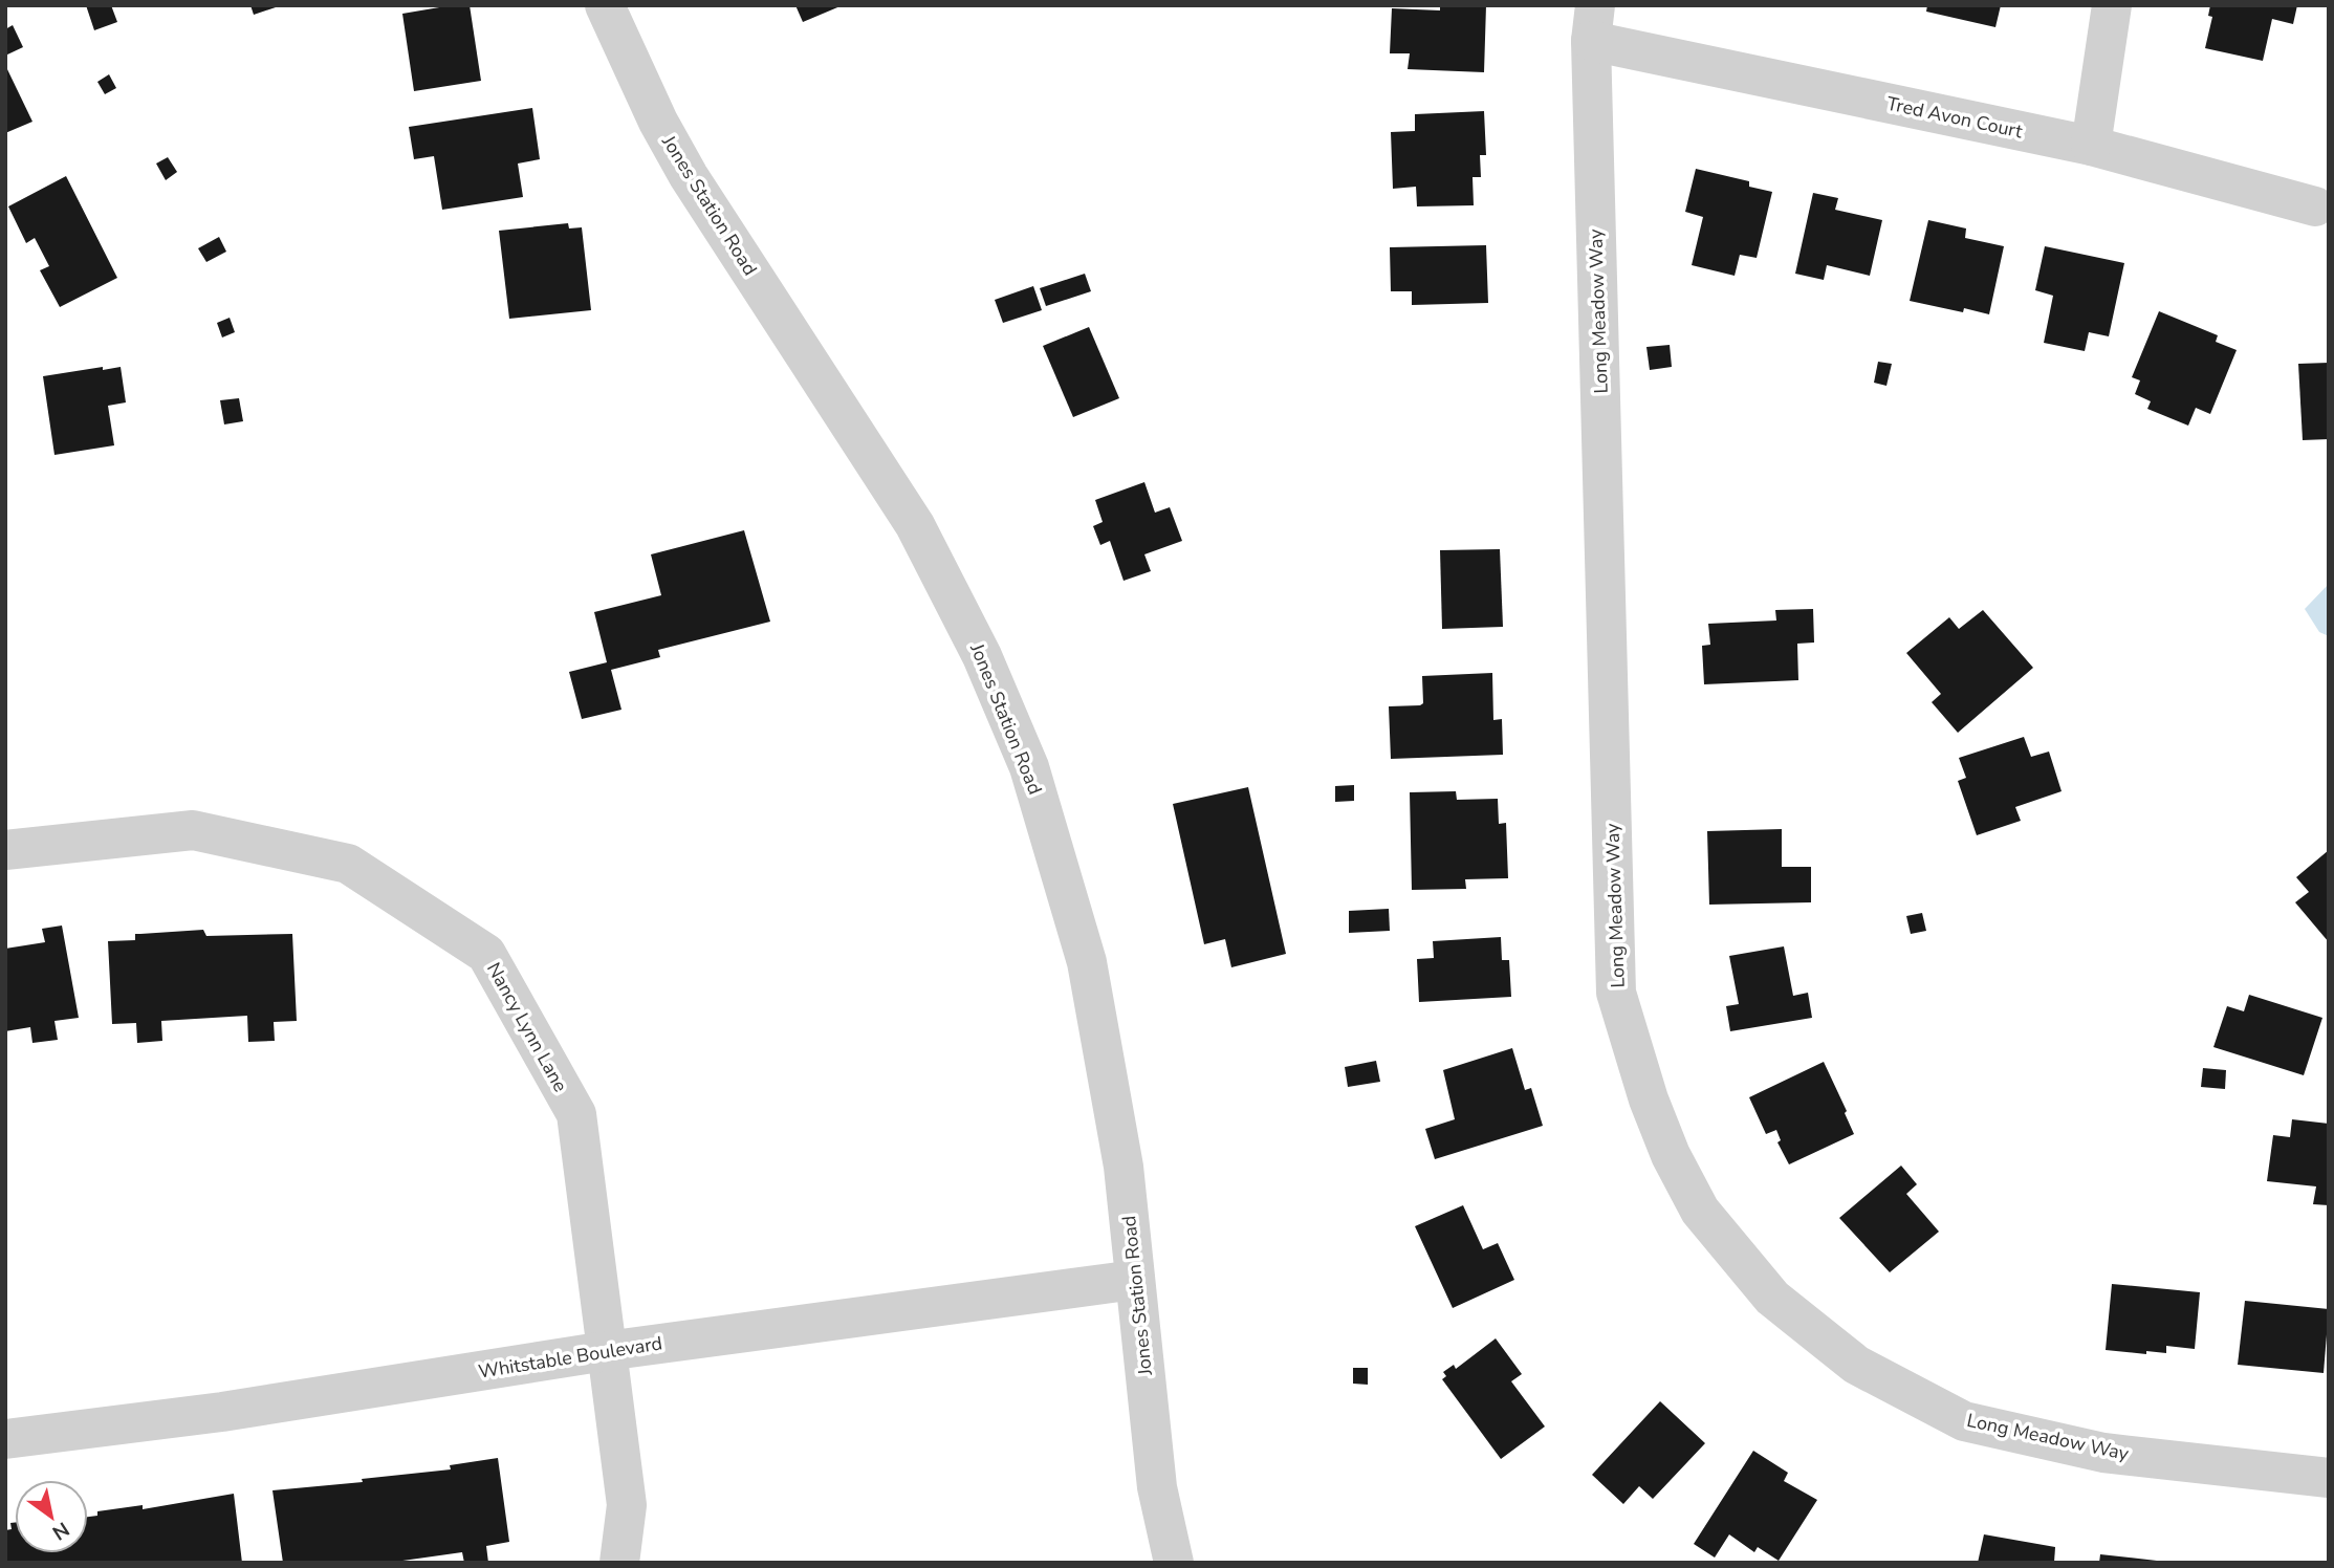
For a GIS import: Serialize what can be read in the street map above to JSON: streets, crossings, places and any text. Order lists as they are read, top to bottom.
{
  "streets": {
    "street": [
      "Tred Avon Court",
      "Jones Station Road",
      "Long Meadow Way",
      "Nancy Lynn Lane",
      "Whitstable Boulevard"
    ]
  },
  "crossings": [
    ["Tred Avon Court", "Long Meadow Way"],
    ["Jones Station Road", "Whitstable Boulevard"],
    ["Nancy Lynn Lane", "Whitstable Boulevard"]
  ],
  "north": "bottom right"
}
